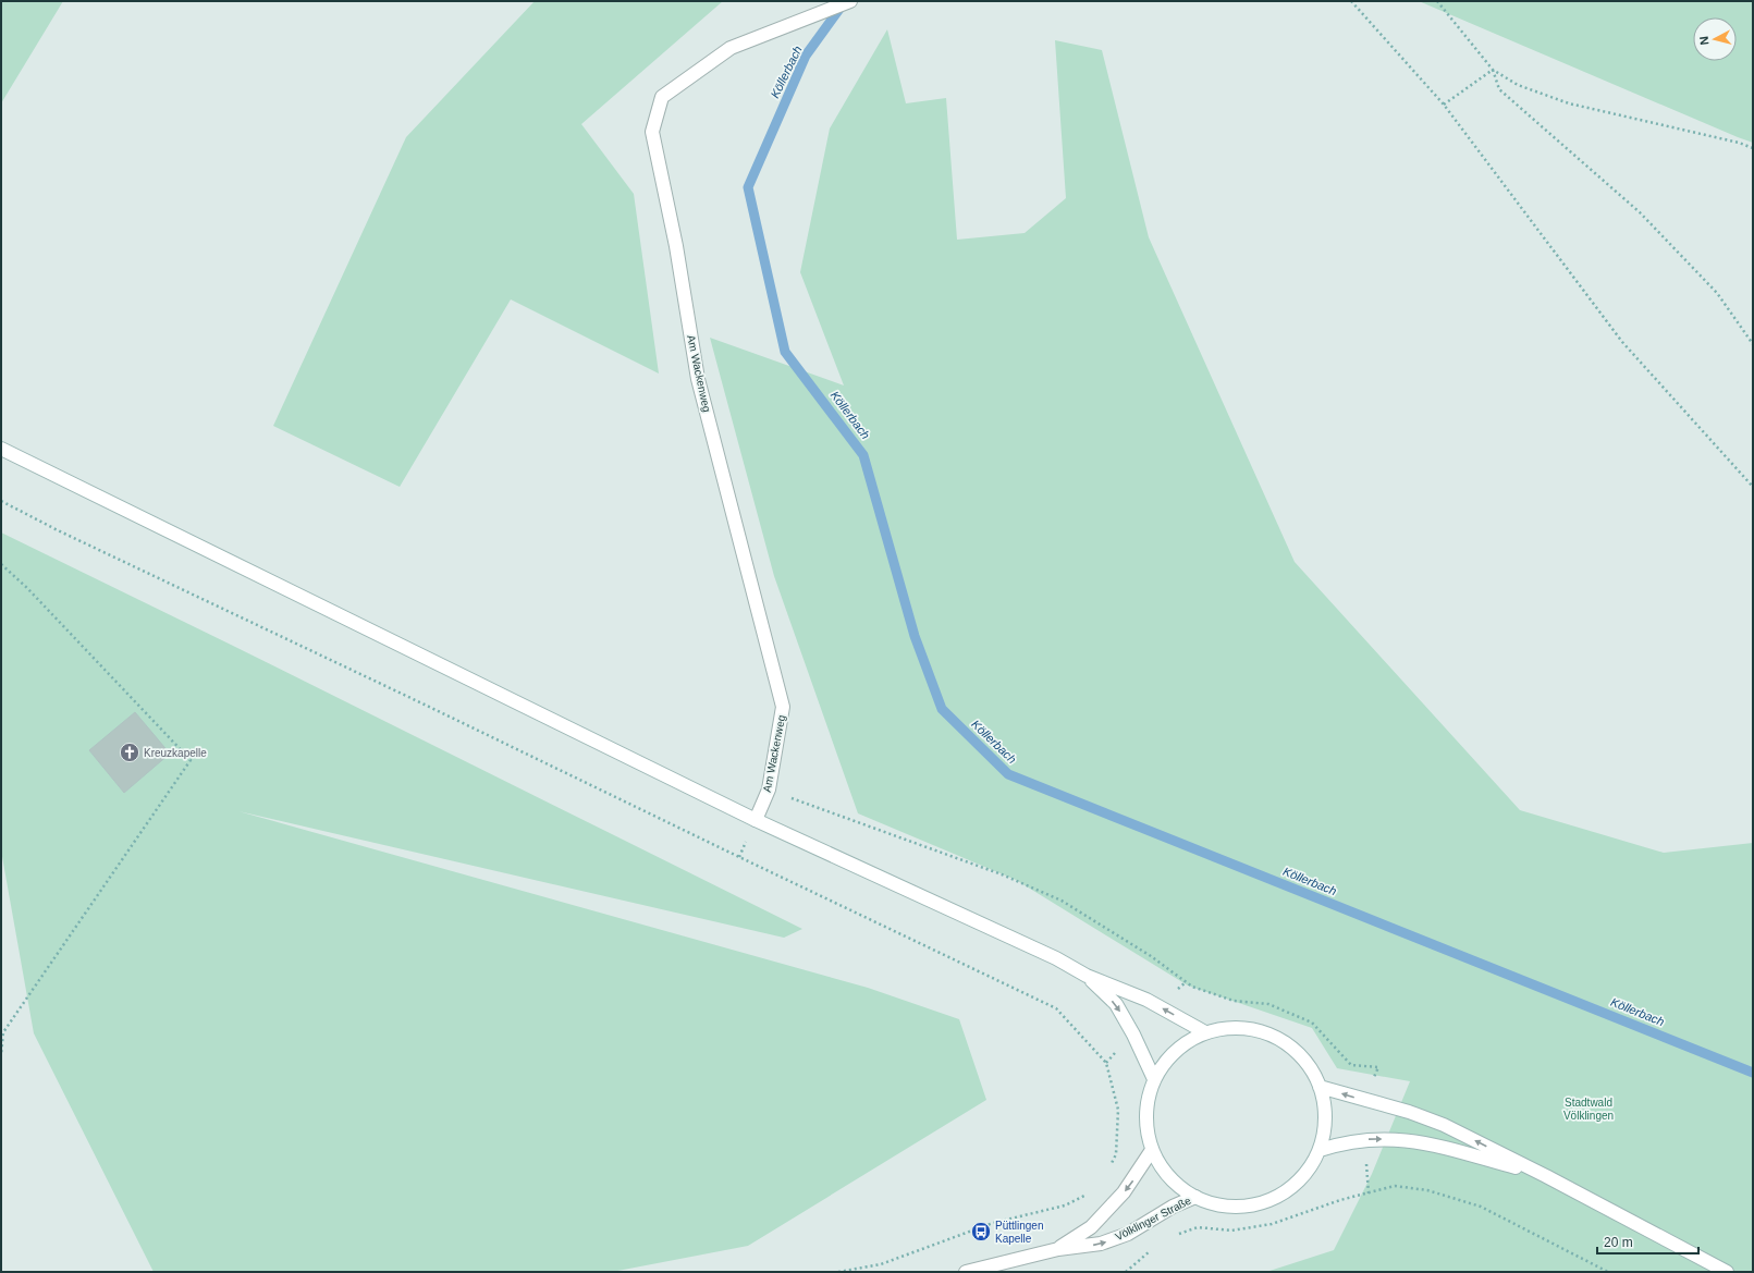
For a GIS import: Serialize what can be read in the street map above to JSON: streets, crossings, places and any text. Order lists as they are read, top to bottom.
{
  "streets": {
    "main road": ["Am Wackenweg", "Völklinger Straße"]
  },
  "water": ["Köllerbach"],
  "parks": ["Stadtwald Völklingen"],
  "places": {
    "church": ["Kreuzkapelle"],
    "bus stop": ["Püttlingen Kapelle"]
  },
  "scale_bar": "20 m",
  "north": "left"
}
